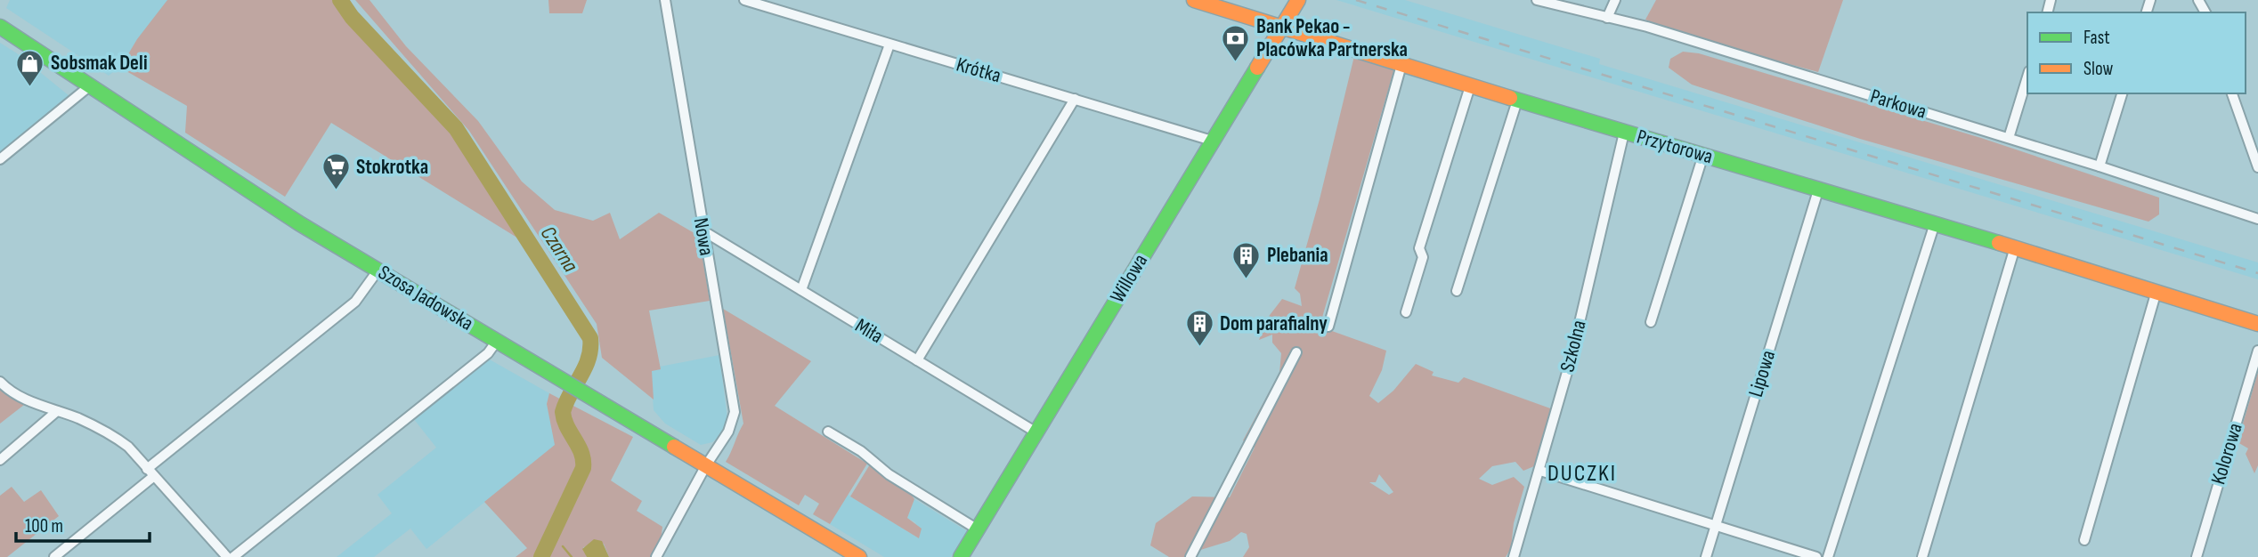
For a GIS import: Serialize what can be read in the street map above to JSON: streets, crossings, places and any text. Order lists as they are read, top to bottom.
{
  "streets": {
    "street": [
      "Krótka",
      "Parkowa",
      "Przytorowa",
      "Nowa",
      "Willowa",
      "Szosa Jadowska",
      "Miła",
      "Szkolna",
      "Lipowa",
      "Kolorowa"
    ]
  },
  "crossings": [
    ["Krótka", "Willowa"],
    ["Przytorowa", "Willowa"],
    ["Przytorowa", "Szkolna"],
    ["Przytorowa", "Lipowa"],
    ["Nowa", "Szosa Jadowska"],
    ["Nowa", "Miła"],
    ["Willowa", "Miła"]
  ],
  "districts": ["DUCZKI"],
  "water": ["Czarna"],
  "places": {
    "bank": ["Bank Pekao - Placówka Partnerska"],
    "shop": ["Sobsmak Deli"],
    "supermarket": ["Stokrotka"],
    "building": ["Plebania", "Dom parafialny"]
  },
  "legend": ["Fast", "Slow"],
  "scale_bar": "100 m"
}
